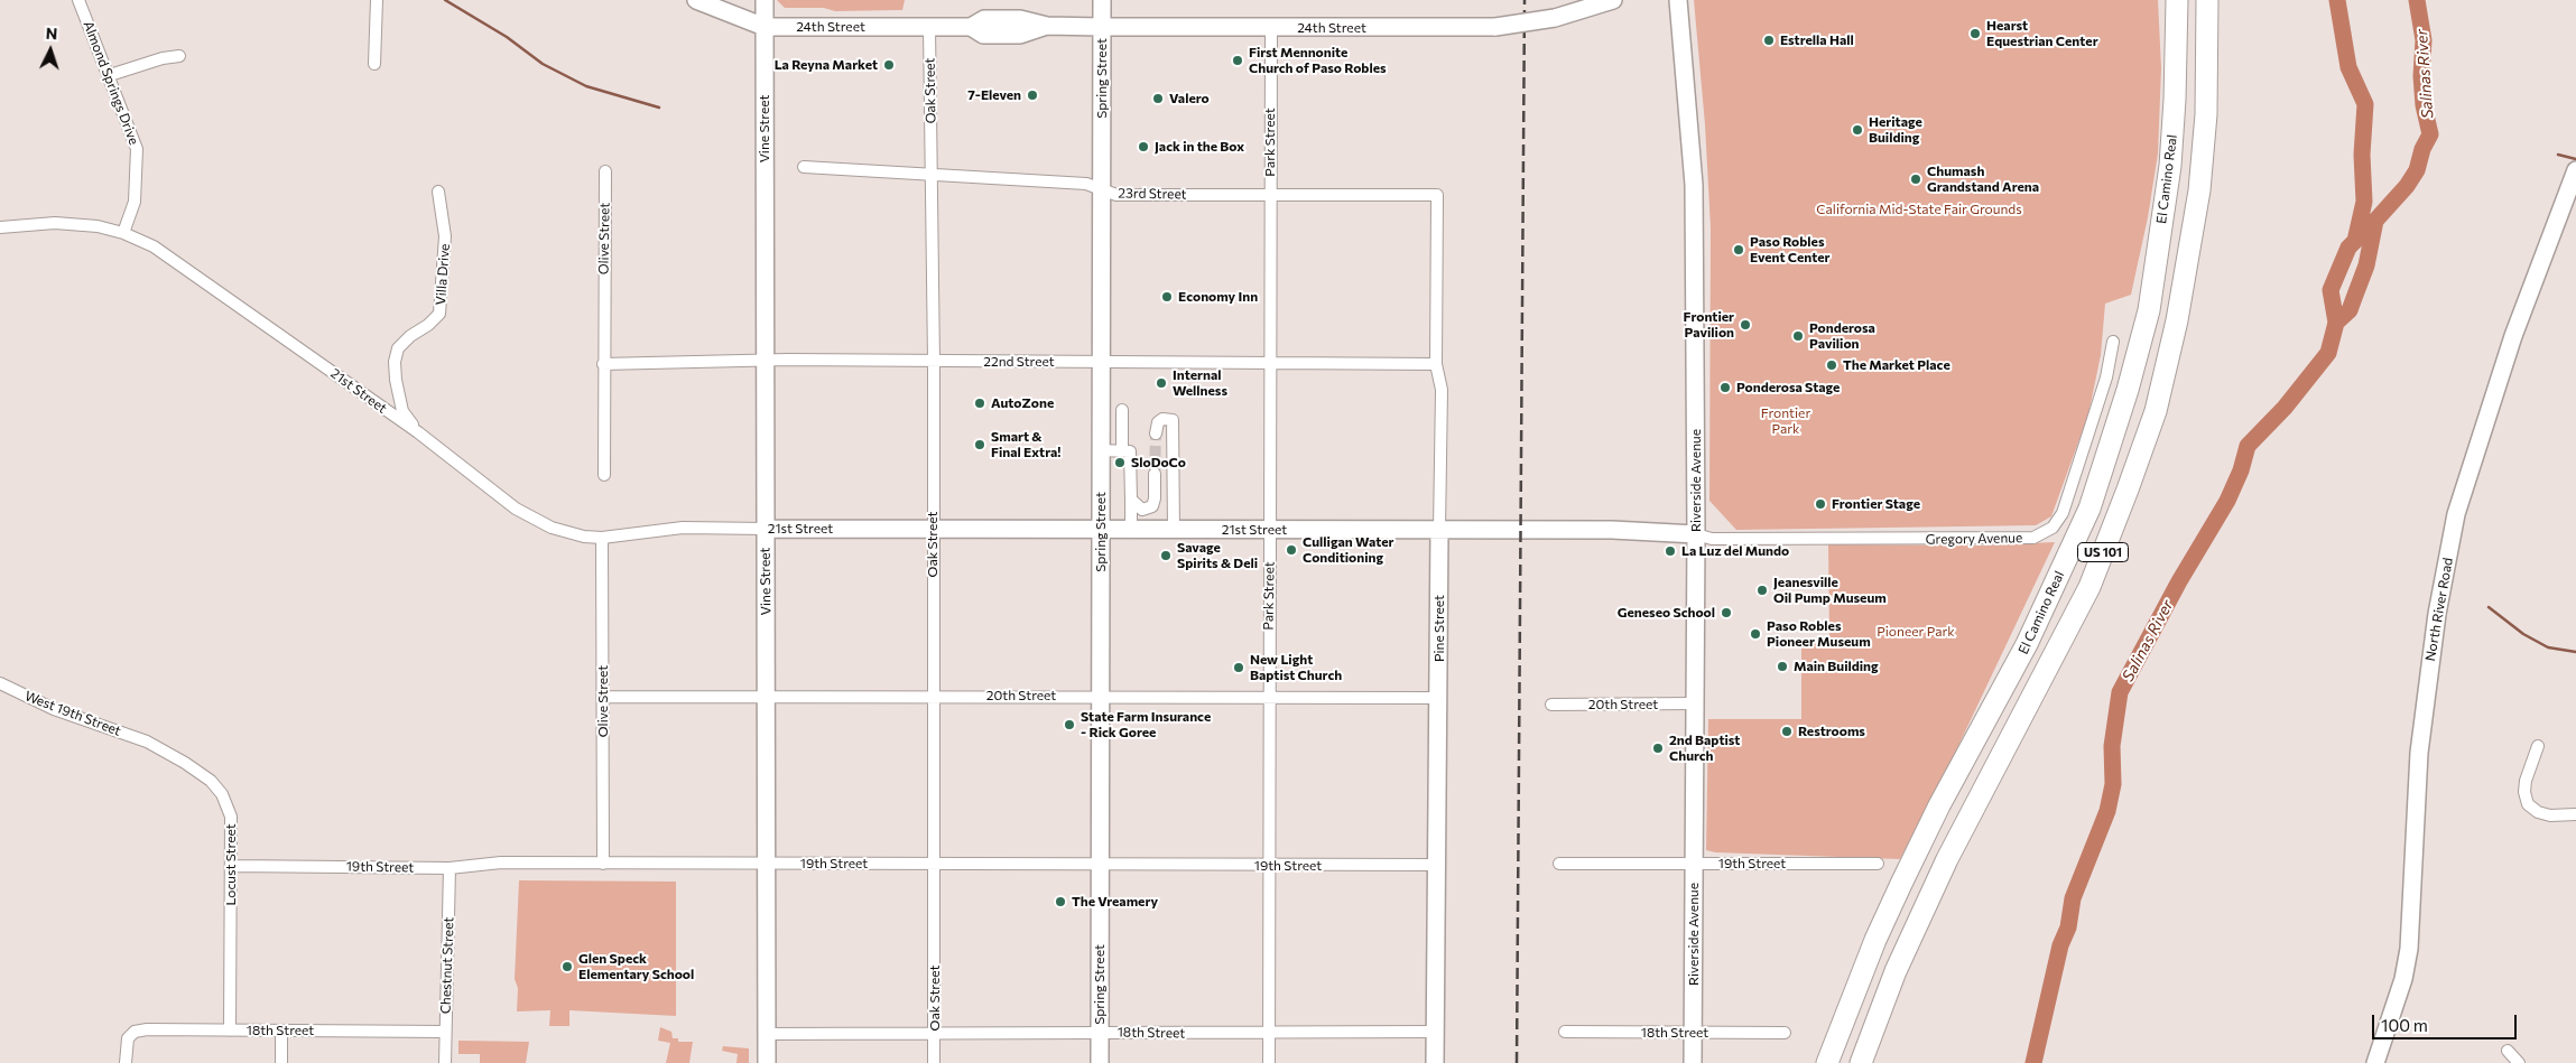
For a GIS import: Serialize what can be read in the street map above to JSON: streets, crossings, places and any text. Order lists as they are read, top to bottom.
{
  "streets": {
    "highway": ["El Camino Real", "US 101"],
    "main road": [
      "24th Street",
      "Spring Street",
      "Vine Street",
      "21st Street",
      "Riverside Avenue",
      "North River Road",
      "Pine Street"
    ],
    "street": [
      "Almond Springs Drive",
      "Oak Street",
      "Park Street",
      "23rd Street",
      "Olive Street",
      "Villa Drive",
      "22nd Street",
      "Gregory Avenue",
      "20th Street",
      "West 19th Street",
      "19th Street",
      "Locust Street",
      "Chestnut Street",
      "18th Street"
    ]
  },
  "crossings": [
    ["24th Street", "Spring Street"],
    ["24th Street", "Oak Street"],
    ["24th Street", "Vine Street"],
    ["24th Street", "Park Street"],
    ["Spring Street", "23rd Street"],
    ["Spring Street", "22nd Street"],
    ["Spring Street", "21st Street"],
    ["Spring Street", "20th Street"],
    ["Spring Street", "19th Street"],
    ["Spring Street", "18th Street"],
    ["Almond Springs Drive", "21st Street"],
    ["Oak Street", "23rd Street"],
    ["Oak Street", "22nd Street"],
    ["Oak Street", "21st Street"],
    ["Oak Street", "20th Street"],
    ["Oak Street", "19th Street"],
    ["Oak Street", "18th Street"],
    ["Vine Street", "22nd Street"],
    ["Vine Street", "21st Street"],
    ["Vine Street", "20th Street"],
    ["Vine Street", "19th Street"],
    ["Vine Street", "18th Street"],
    ["Park Street", "23rd Street"],
    ["Park Street", "22nd Street"],
    ["Park Street", "21st Street"],
    ["Park Street", "20th Street"],
    ["Park Street", "19th Street"],
    ["Park Street", "18th Street"],
    ["23rd Street", "Pine Street"],
    ["Olive Street", "22nd Street"],
    ["Olive Street", "21st Street"],
    ["Olive Street", "20th Street"],
    ["Olive Street", "19th Street"],
    ["Villa Drive", "21st Street"],
    ["22nd Street", "Pine Street"],
    ["21st Street", "Riverside Avenue"],
    ["21st Street", "Gregory Avenue"],
    ["21st Street", "Pine Street"],
    ["Riverside Avenue", "Gregory Avenue"],
    ["Riverside Avenue", "20th Street"],
    ["Riverside Avenue", "19th Street"],
    ["Riverside Avenue", "18th Street"],
    ["Pine Street", "20th Street"],
    ["Pine Street", "19th Street"],
    ["Pine Street", "18th Street"],
    ["West 19th Street", "Locust Street"],
    ["19th Street", "Locust Street"],
    ["19th Street", "Chestnut Street"],
    ["Locust Street", "18th Street"],
    ["Chestnut Street", "18th Street"]
  ],
  "water": ["Salinas River"],
  "parks": ["California Mid-State Fair Grounds", "Frontier Park", "Pioneer Park"],
  "places": [
    "Hearst Equestrian Center",
    "Estrella Hall",
    "First Mennonite Church of Paso Robles",
    "La Reyna Market",
    "7-Eleven",
    "Valero",
    "Heritage Building",
    "Jack in the Box",
    "Chumash Grandstand Arena",
    "Paso Robles Event Center",
    "Economy Inn",
    "Frontier Pavilion",
    "Ponderosa Pavilion",
    "The Market Place",
    "Internal Wellness",
    "Ponderosa Stage",
    "AutoZone",
    "Smart & Final Extra!",
    "SloDoCo",
    "Frontier Stage",
    "Culligan Water Conditioning",
    "La Luz del Mundo",
    "Savage Spirits & Deli",
    "Jeanesville Oil Pump Museum",
    "Geneseo School",
    "Paso Robles Pioneer Museum",
    "Main Building",
    "New Light Baptist Church",
    "State Farm Insurance - Rick Goree",
    "Restrooms",
    "2nd Baptist Church",
    "The Vreamery",
    "Glen Speck Elementary School"
  ],
  "scale_bar": "100 m",
  "north": "top"
}
